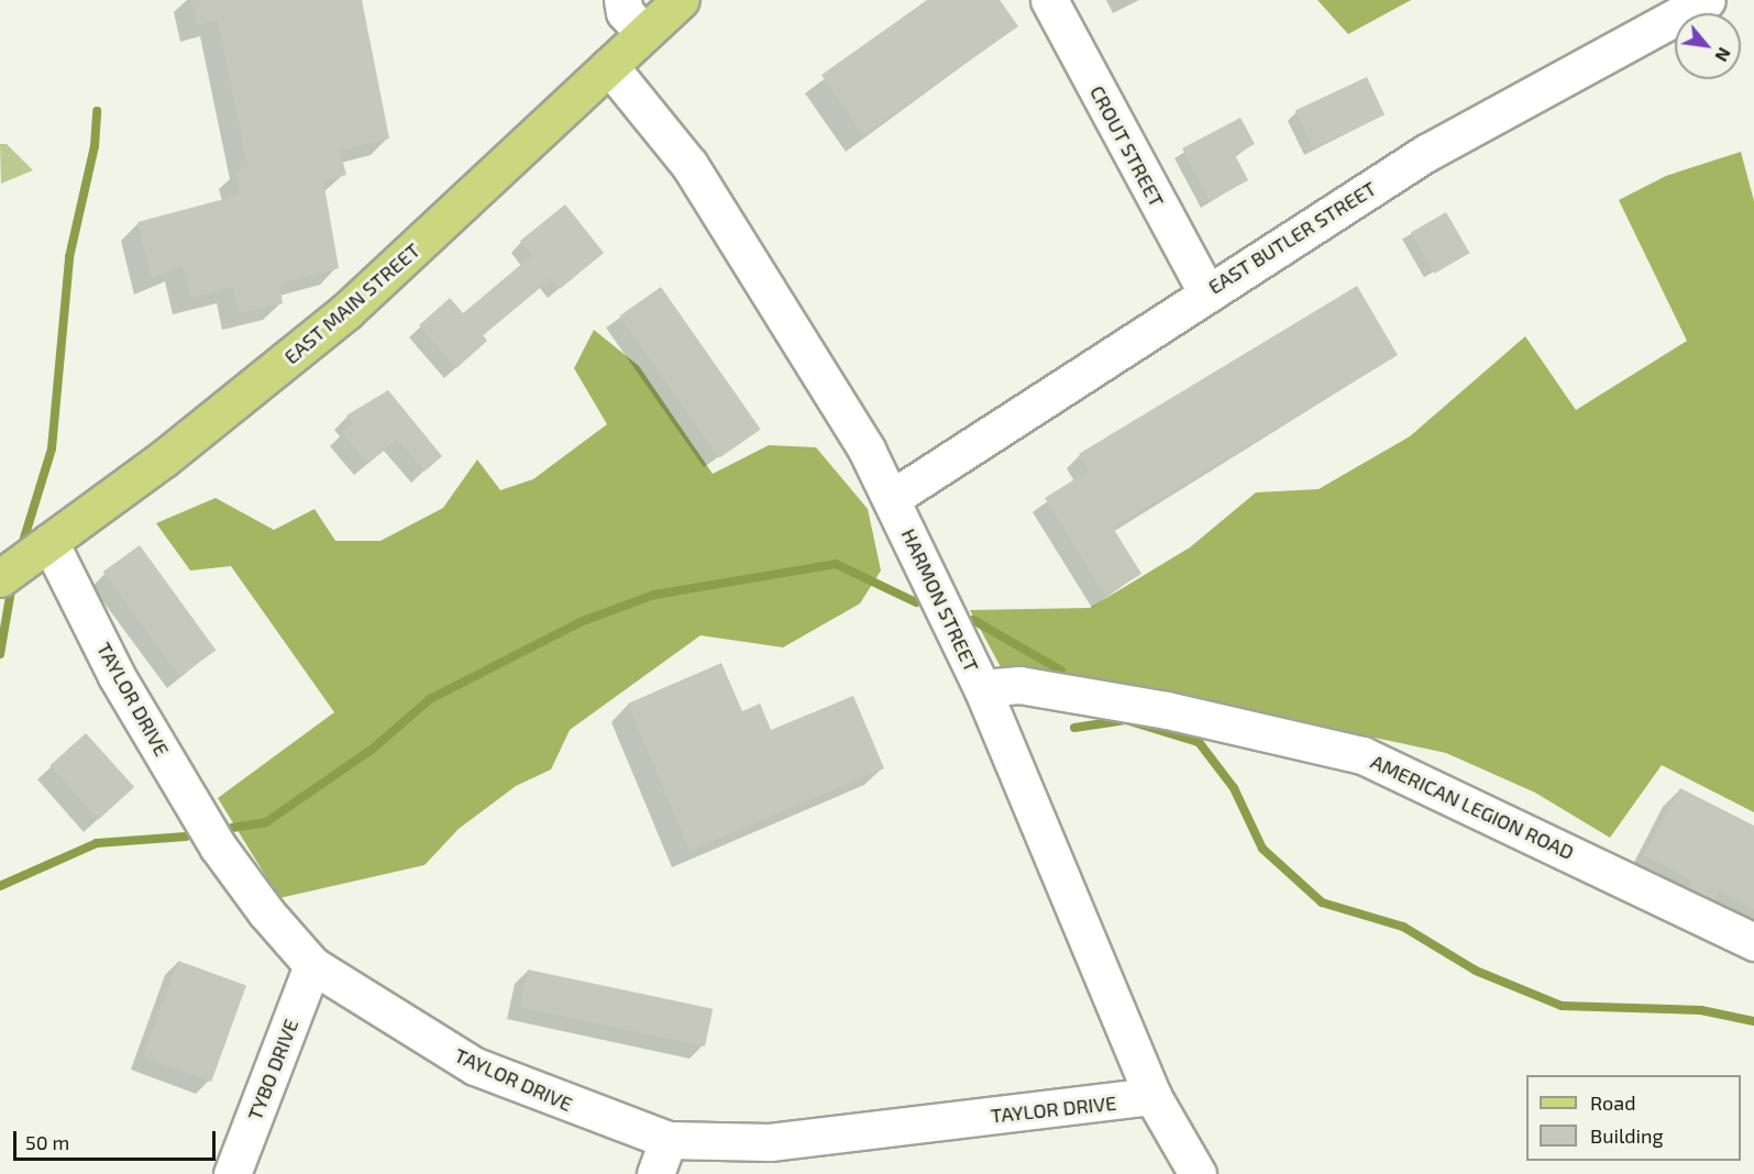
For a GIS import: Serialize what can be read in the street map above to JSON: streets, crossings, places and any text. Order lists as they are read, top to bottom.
{
  "streets": {
    "main road": ["EAST MAIN STREET"],
    "street": [
      "CROUT STREET",
      "EAST BUTLER STREET",
      "HARMON STREET",
      "TAYLOR DRIVE",
      "AMERICAN LEGION ROAD",
      "TYBO DRIVE"
    ]
  },
  "crossings": [
    ["CROUT STREET", "EAST BUTLER STREET"],
    ["EAST BUTLER STREET", "HARMON STREET"],
    ["EAST MAIN STREET", "HARMON STREET"],
    ["EAST MAIN STREET", "TAYLOR DRIVE"],
    ["HARMON STREET", "TAYLOR DRIVE"],
    ["HARMON STREET", "AMERICAN LEGION ROAD"],
    ["TAYLOR DRIVE", "TYBO DRIVE"]
  ],
  "legend": ["Road", "Building"],
  "scale_bar": "50 m",
  "north": "bottom right"
}
